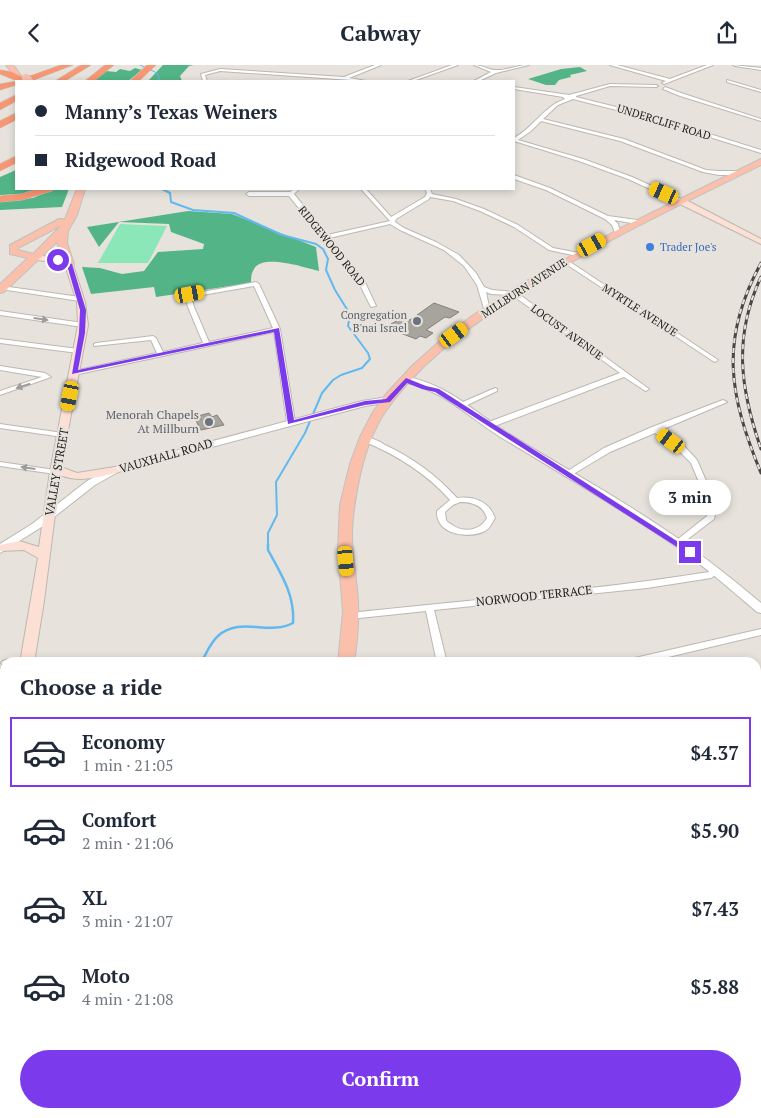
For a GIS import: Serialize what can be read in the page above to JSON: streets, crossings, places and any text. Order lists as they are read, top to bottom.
{
  "streets": {
    "main road": ["MILLBURN AVENUE", "VALLEY STREET"],
    "street": [
      "UNDERCLIFF ROAD",
      "RIDGEWOOD ROAD",
      "MYRTLE AVENUE",
      "LOCUST AVENUE",
      "VAUXHALL ROAD",
      "NORWOOD TERRACE"
    ]
  },
  "crossings": [
    ["UNDERCLIFF ROAD", "MILLBURN AVENUE"],
    ["MILLBURN AVENUE", "MYRTLE AVENUE"],
    ["MILLBURN AVENUE", "LOCUST AVENUE"],
    ["MILLBURN AVENUE", "VAUXHALL ROAD"],
    ["MILLBURN AVENUE", "NORWOOD TERRACE"],
    ["VAUXHALL ROAD", "VALLEY STREET"]
  ],
  "places": ["Trader Joe's", "Congregation B'nai Israel", "Menorah Chapels At Millburn"],
  "page": {
    "header": "Cabway",
    "banner": ["Manny’s Texas Weiners", "Ridgewood Road"],
    "bubble": "3 min",
    "heading": "Choose a ride",
    "list": [
      {
        "name": "Economy",
        "note": "1 min · 21:05",
        "value": "$4.37"
      },
      {
        "name": "Comfort",
        "note": "2 min · 21:06",
        "value": "$5.90"
      },
      {
        "name": "XL",
        "note": "3 min · 21:07",
        "value": "$7.43"
      },
      {
        "name": "Moto",
        "note": "4 min · 21:08",
        "value": "$5.88"
      }
    ],
    "buttons": "Confirm"
  }
}
